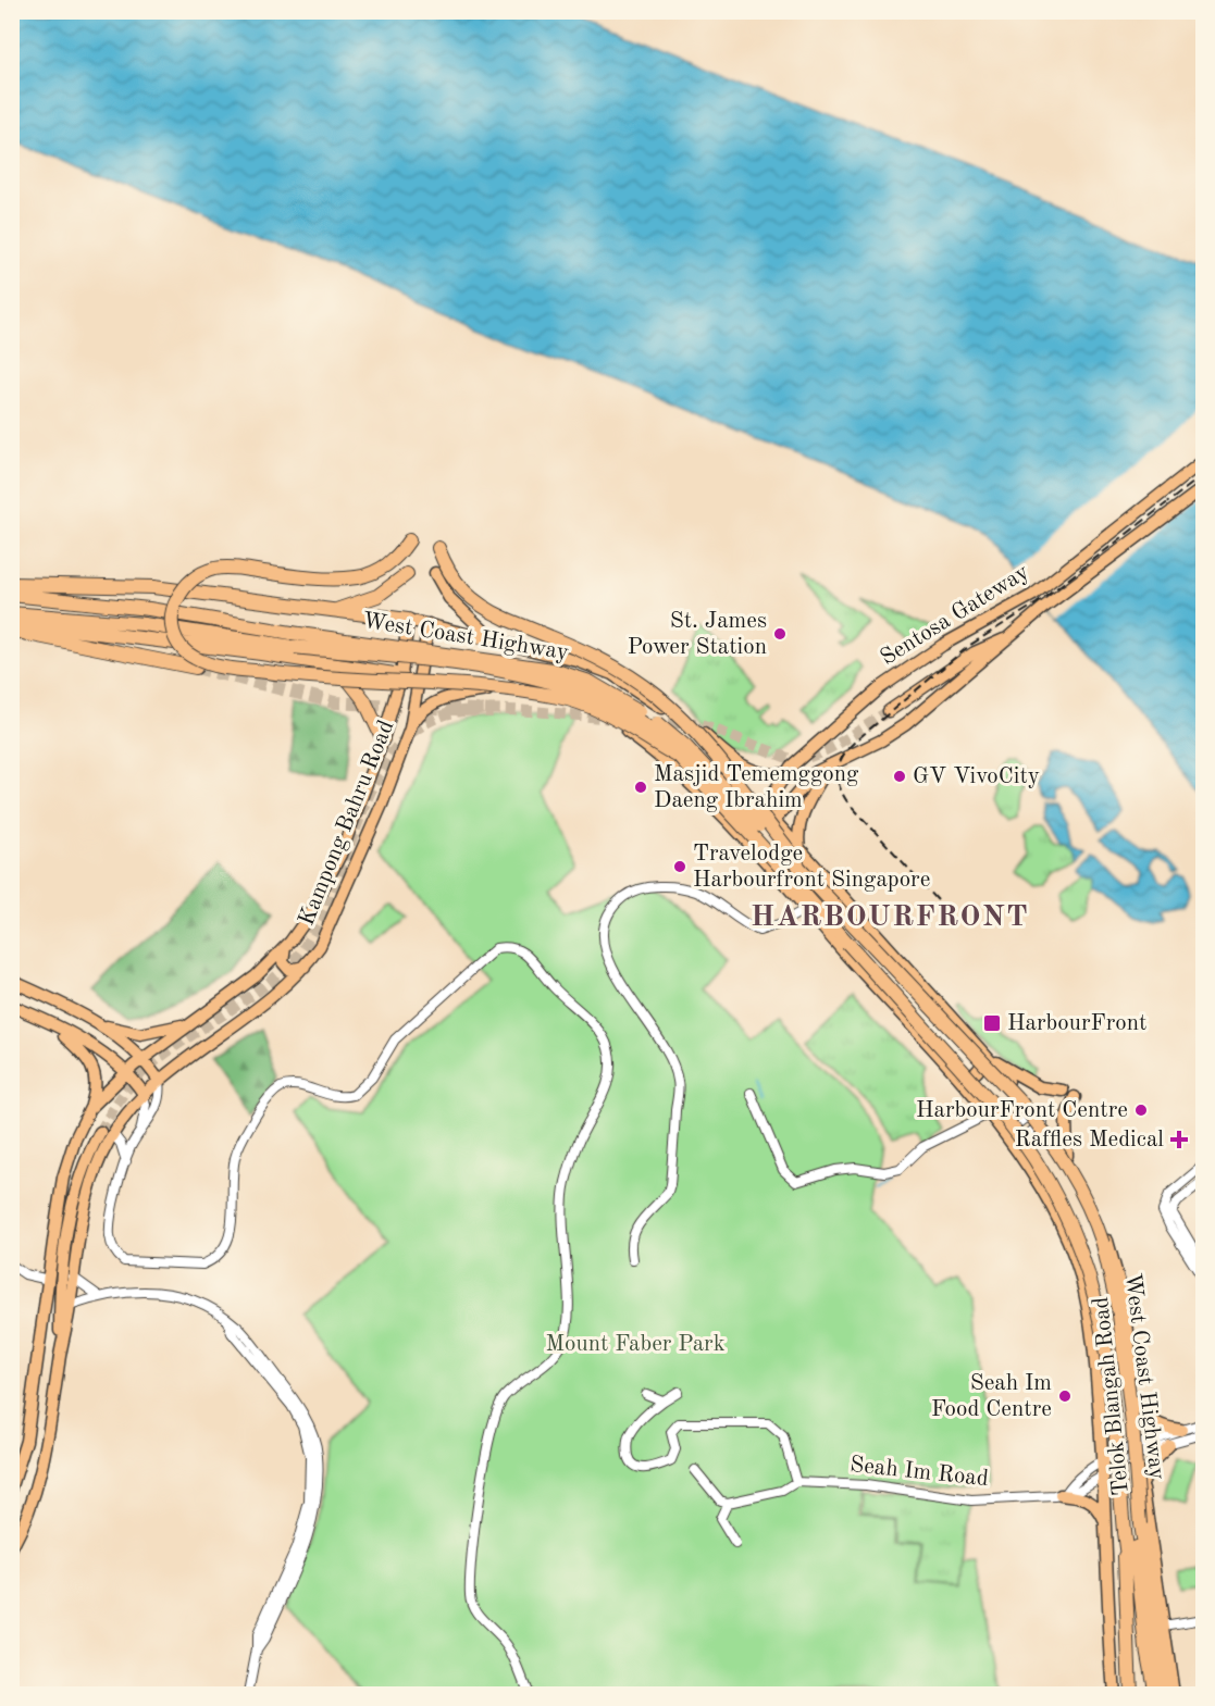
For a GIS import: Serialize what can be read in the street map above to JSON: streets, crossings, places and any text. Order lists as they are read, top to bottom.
{
  "streets": {
    "highway": ["West Coast Highway"],
    "main road": ["Sentosa Gateway", "Kampong Bahru Road", "Telok Blangah Road"],
    "street": ["Seah Im Road"]
  },
  "crossings": [
    ["Sentosa Gateway", "Telok Blangah Road"],
    ["Kampong Bahru Road", "Telok Blangah Road"],
    ["Telok Blangah Road", "Seah Im Road"]
  ],
  "districts": ["HARBOURFRONT"],
  "parks": ["Mount Faber Park"],
  "places": {
    "other": [
      "St. James Power Station",
      "GV VivoCity",
      "Masjid Tememggong Daeng Ibrahim",
      "Travelodge Harbourfront Singapore",
      "HarbourFront Centre",
      "Seah Im Food Centre"
    ],
    "transit": ["HarbourFront"],
    "health": ["Raffles Medical"]
  }
}
